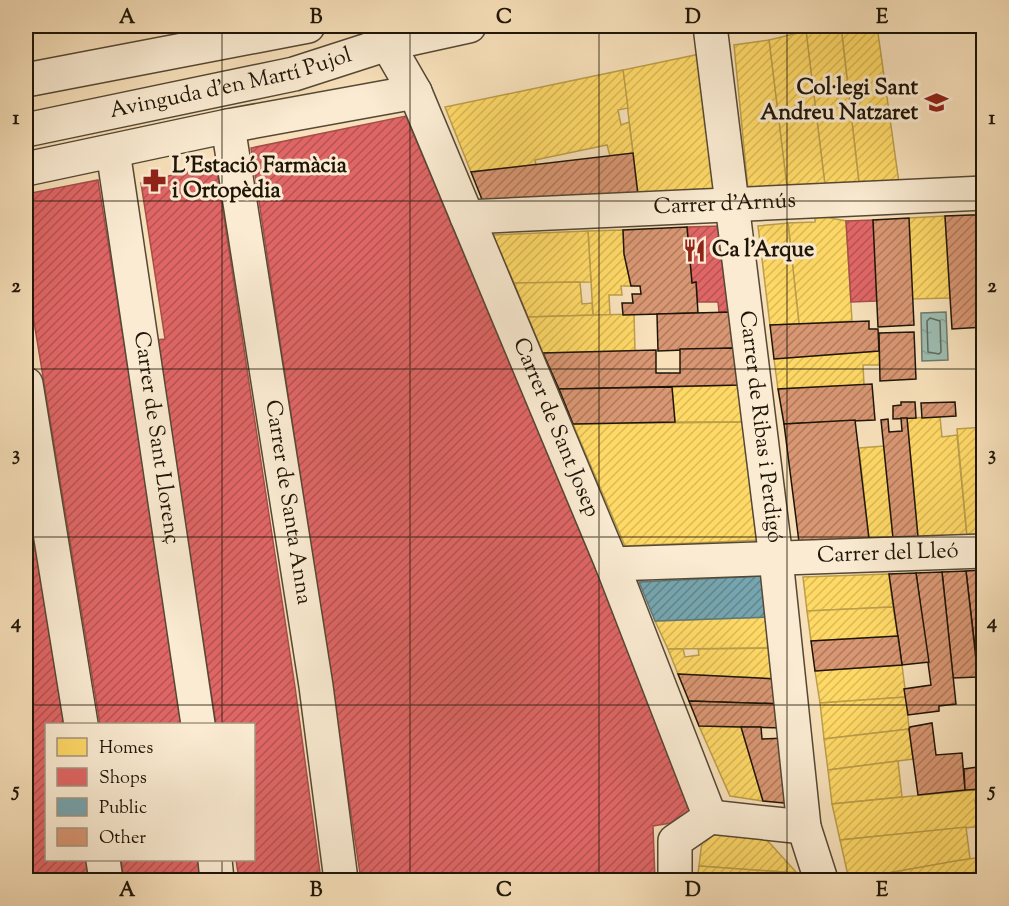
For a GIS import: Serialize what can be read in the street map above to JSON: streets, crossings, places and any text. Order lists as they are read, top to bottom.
{
  "streets": {
    "street": [
      "Avinguda d'en Martí Pujol",
      "Carrer d'Arnús",
      "Carrer de Ribas i Perdigó",
      "Carrer de Sant Josep",
      "Carrer de Sant Llorenç",
      "Carrer de Santa Anna",
      "Carrer del Lleó"
    ]
  },
  "crossings": [
    ["Avinguda d'en Martí Pujol", "Carrer de Sant Josep"],
    ["Avinguda d'en Martí Pujol", "Carrer de Sant Llorenç"],
    ["Avinguda d'en Martí Pujol", "Carrer de Santa Anna"],
    ["Carrer d'Arnús", "Carrer de Ribas i Perdigó"],
    ["Carrer d'Arnús", "Carrer de Sant Josep"],
    ["Carrer de Ribas i Perdigó", "Carrer del Lleó"],
    ["Carrer de Sant Josep", "Carrer del Lleó"]
  ],
  "places": {
    "school or university": ["Col·legi Sant Andreu Natzaret"],
    "pharmacy": ["L'Estació Farmàcia i Ortopèdia"],
    "restaurant": ["Ca l'Arque"]
  },
  "legend": [
    "Homes",
    "Shops",
    "Public",
    "Other"
  ],
  "grid": {
    "columns": [
      "A",
      "B",
      "C",
      "D",
      "E"
    ],
    "rows": [
      "1",
      "2",
      "3",
      "4",
      "5"
    ]
  }
}
